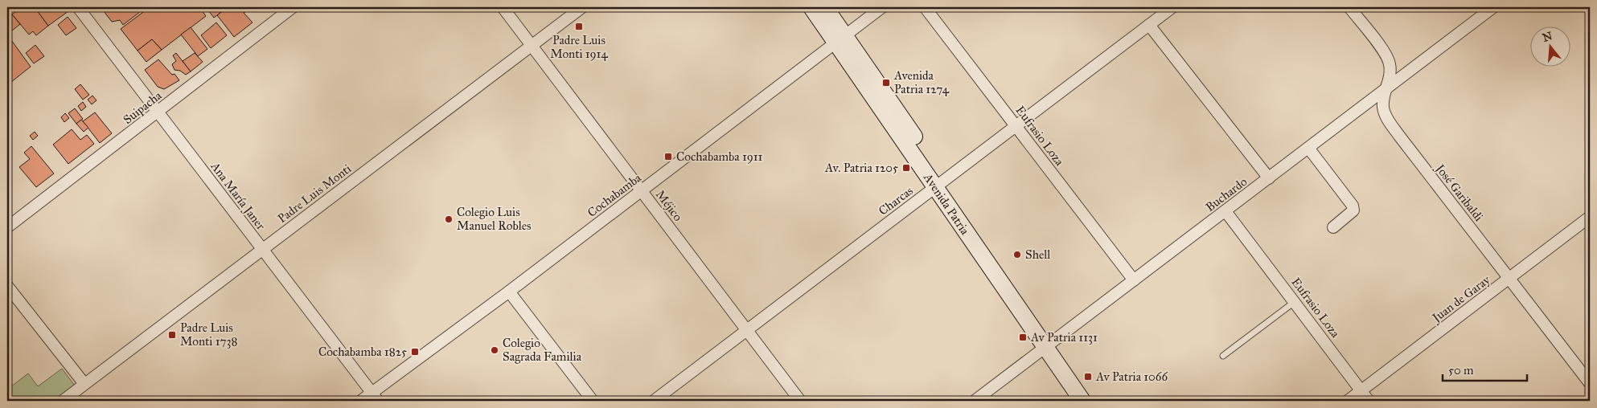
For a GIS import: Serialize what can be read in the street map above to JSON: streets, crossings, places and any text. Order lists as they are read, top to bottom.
{
  "streets": {
    "main road": ["Avenida Patria"],
    "street": [
      "Suipacha",
      "Eufrasio Loza",
      "José Garibaldi",
      "Padre Luis Monti",
      "Buchardo",
      "Cochabamba",
      "Ana María Janer",
      "Charcas",
      "Méjico",
      "Juan de Garay"
    ]
  },
  "crossings": [
    ["Suipacha", "Ana María Janer"],
    ["Eufrasio Loza", "Buchardo"],
    ["Eufrasio Loza", "Charcas"],
    ["Eufrasio Loza", "Juan de Garay"],
    ["José Garibaldi", "Buchardo"],
    ["José Garibaldi", "Juan de Garay"],
    ["Padre Luis Monti", "Ana María Janer"],
    ["Padre Luis Monti", "Méjico"],
    ["Buchardo", "Avenida Patria"],
    ["Cochabamba", "Ana María Janer"],
    ["Cochabamba", "Avenida Patria"],
    ["Cochabamba", "Méjico"],
    ["Charcas", "Avenida Patria"],
    ["Charcas", "Méjico"]
  ],
  "places": {
    "transit": [
      "Padre Luis Monti 1914",
      "Avenida Patria 1274",
      "Cochabamba 1911",
      "Av. Patria 1205",
      "Padre Luis Monti 1738",
      "Av Patria 1131",
      "Cochabamba 1825",
      "Av Patria 1066"
    ],
    "other": ["Colegio Luis Manuel Robles", "Shell", "Colegio Sagrada Familia"]
  },
  "scale_bar": "50 m",
  "north": "top"
}
